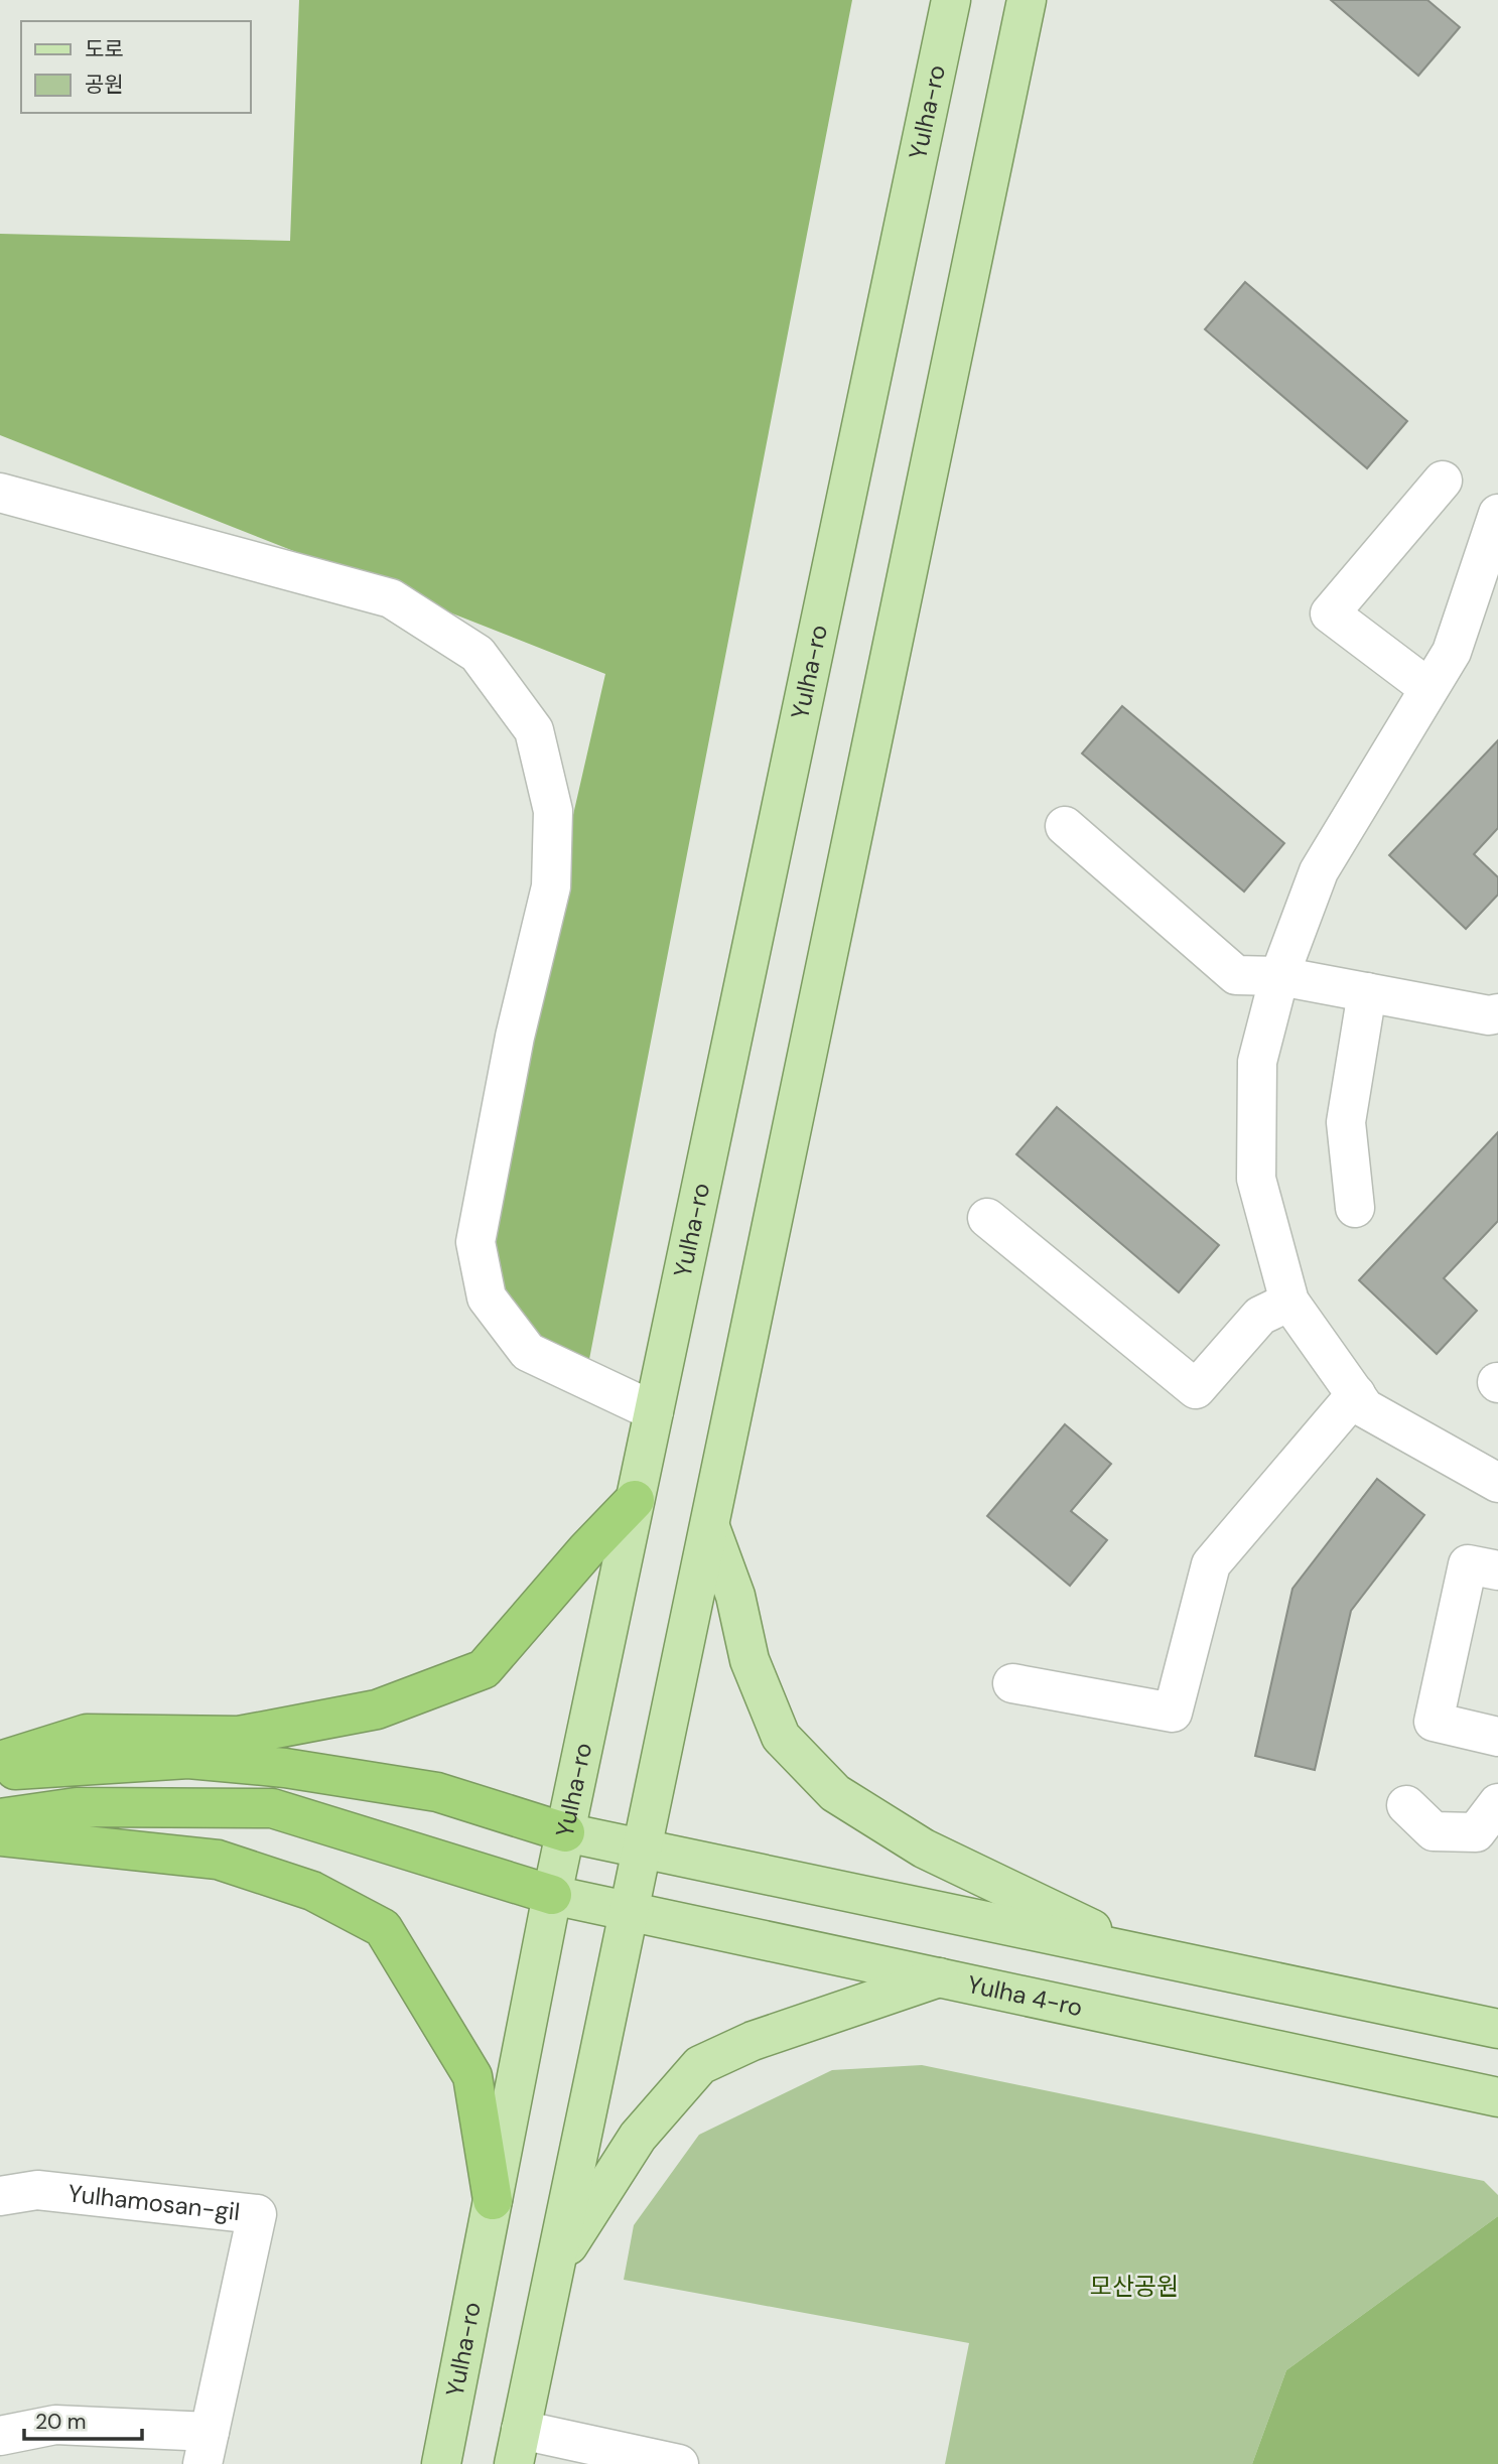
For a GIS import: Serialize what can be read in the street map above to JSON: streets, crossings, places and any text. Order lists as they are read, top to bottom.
{
  "streets": {
    "main road": ["Yulha-ro", "Yulha 4-ro"],
    "street": ["Yulhamosan-gil"]
  },
  "crossings": [
    ["Yulha-ro", "Yulha 4-ro"]
  ],
  "parks": ["모산공원"],
  "legend": ["도로", "공원"],
  "scale_bar": "20 m"
}
